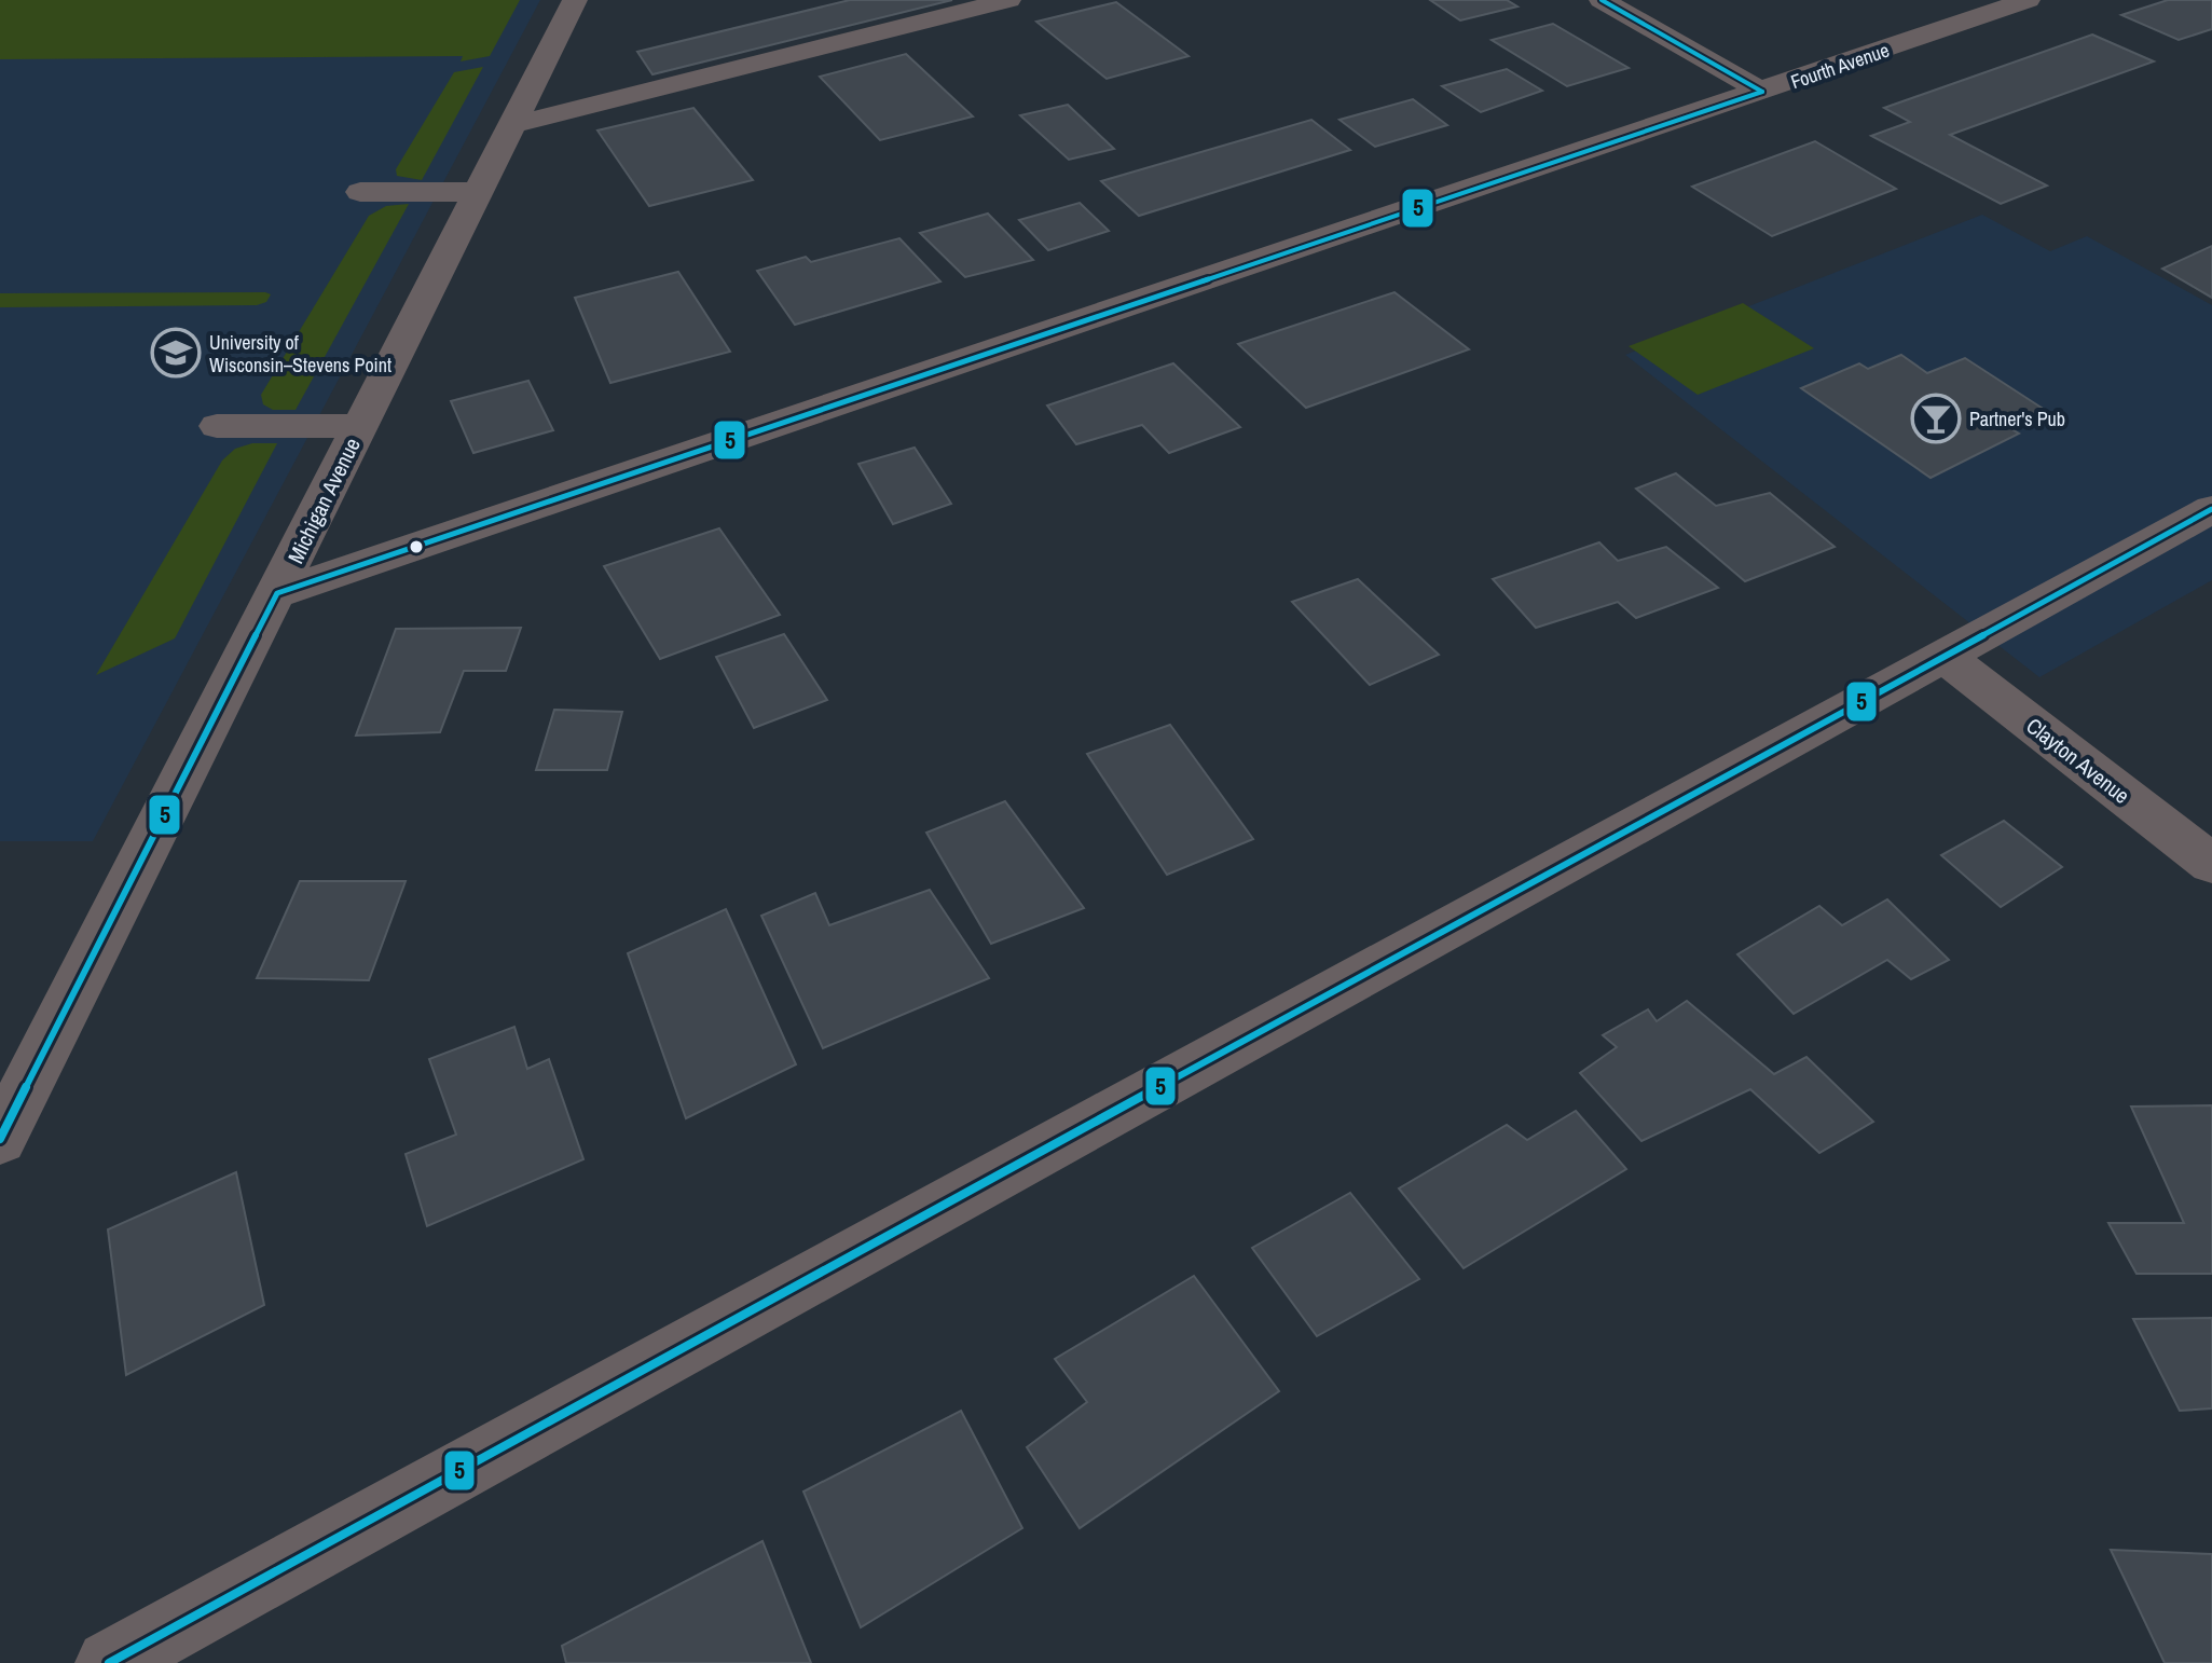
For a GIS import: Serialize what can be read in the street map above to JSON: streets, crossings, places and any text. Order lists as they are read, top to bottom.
{
  "streets": {
    "street": ["Fourth Avenue", "Michigan Avenue", "Clayton Avenue"]
  },
  "crossings": [
    ["Fourth Avenue", "Michigan Avenue"]
  ],
  "places": {
    "school or university": ["University of Wisconsin–Stevens Point"],
    "bar": ["Partner's Pub"]
  },
  "lines": ["transit line 5"]
}
